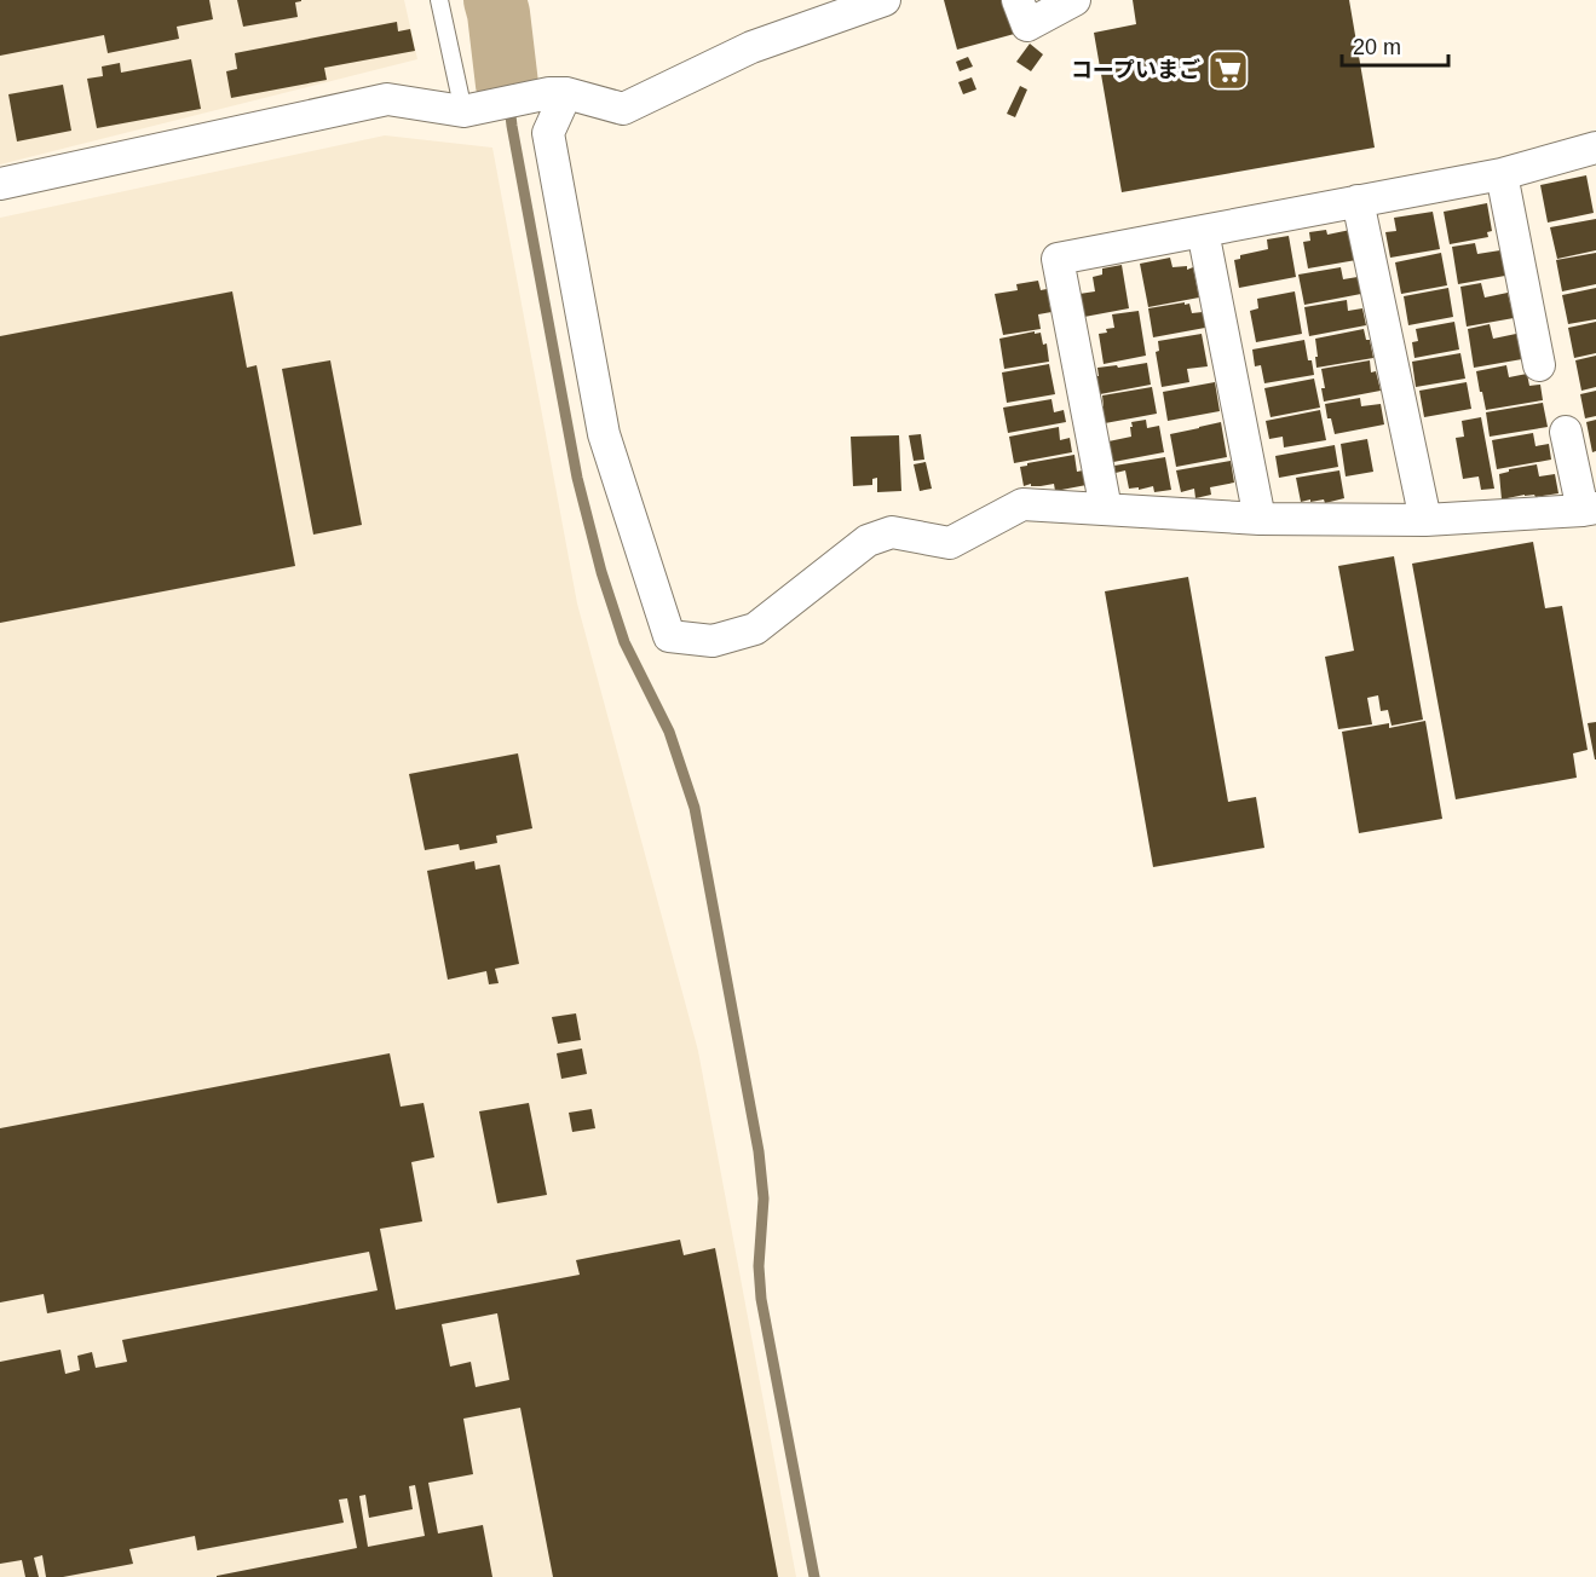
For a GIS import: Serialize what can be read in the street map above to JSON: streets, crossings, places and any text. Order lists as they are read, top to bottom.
{
  "places": {
    "supermarket": ["コープいまご"]
  },
  "scale_bar": "20 m"
}
